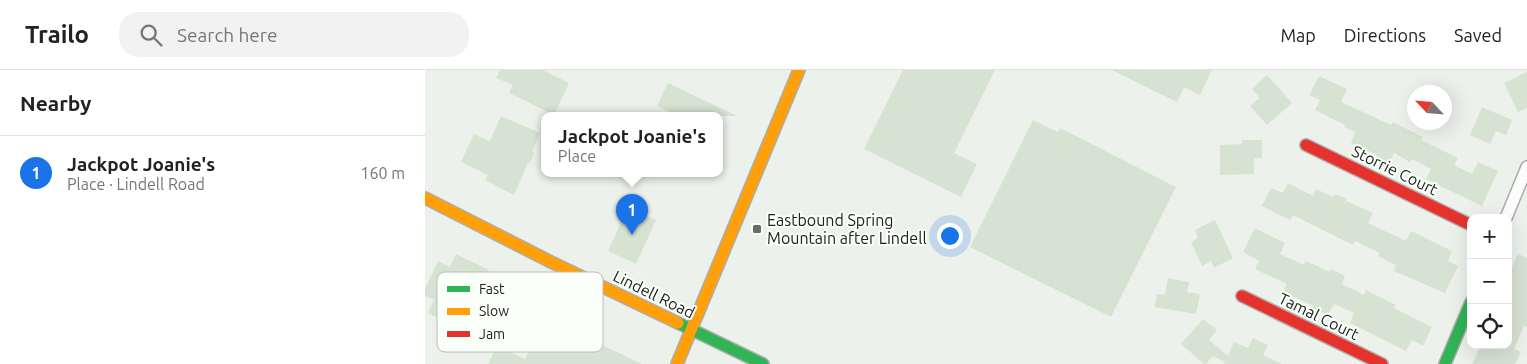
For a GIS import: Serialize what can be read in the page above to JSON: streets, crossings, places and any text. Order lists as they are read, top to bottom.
{
  "streets": {
    "street": ["Storrie Court", "Lindell Road", "Tamal Court"]
  },
  "places": {
    "transit": ["Eastbound Spring Mountain after Lindell"]
  },
  "legend": ["Fast", "Slow", "Jam"],
  "north": "top left",
  "page": {
    "header": "Trailo",
    "search": "Search here",
    "nav": ["Map", "Directions", "Saved"],
    "heading": "Nearby",
    "popup": ["Jackpot Joanie's", "Place"],
    "list": [
      {
        "mark": "1",
        "name": "Jackpot Joanie's",
        "note": "Place · Lindell Road",
        "value": "160 m"
      }
    ],
    "pins": "1",
    "map_buttons": ["+", "−"]
  }
}
